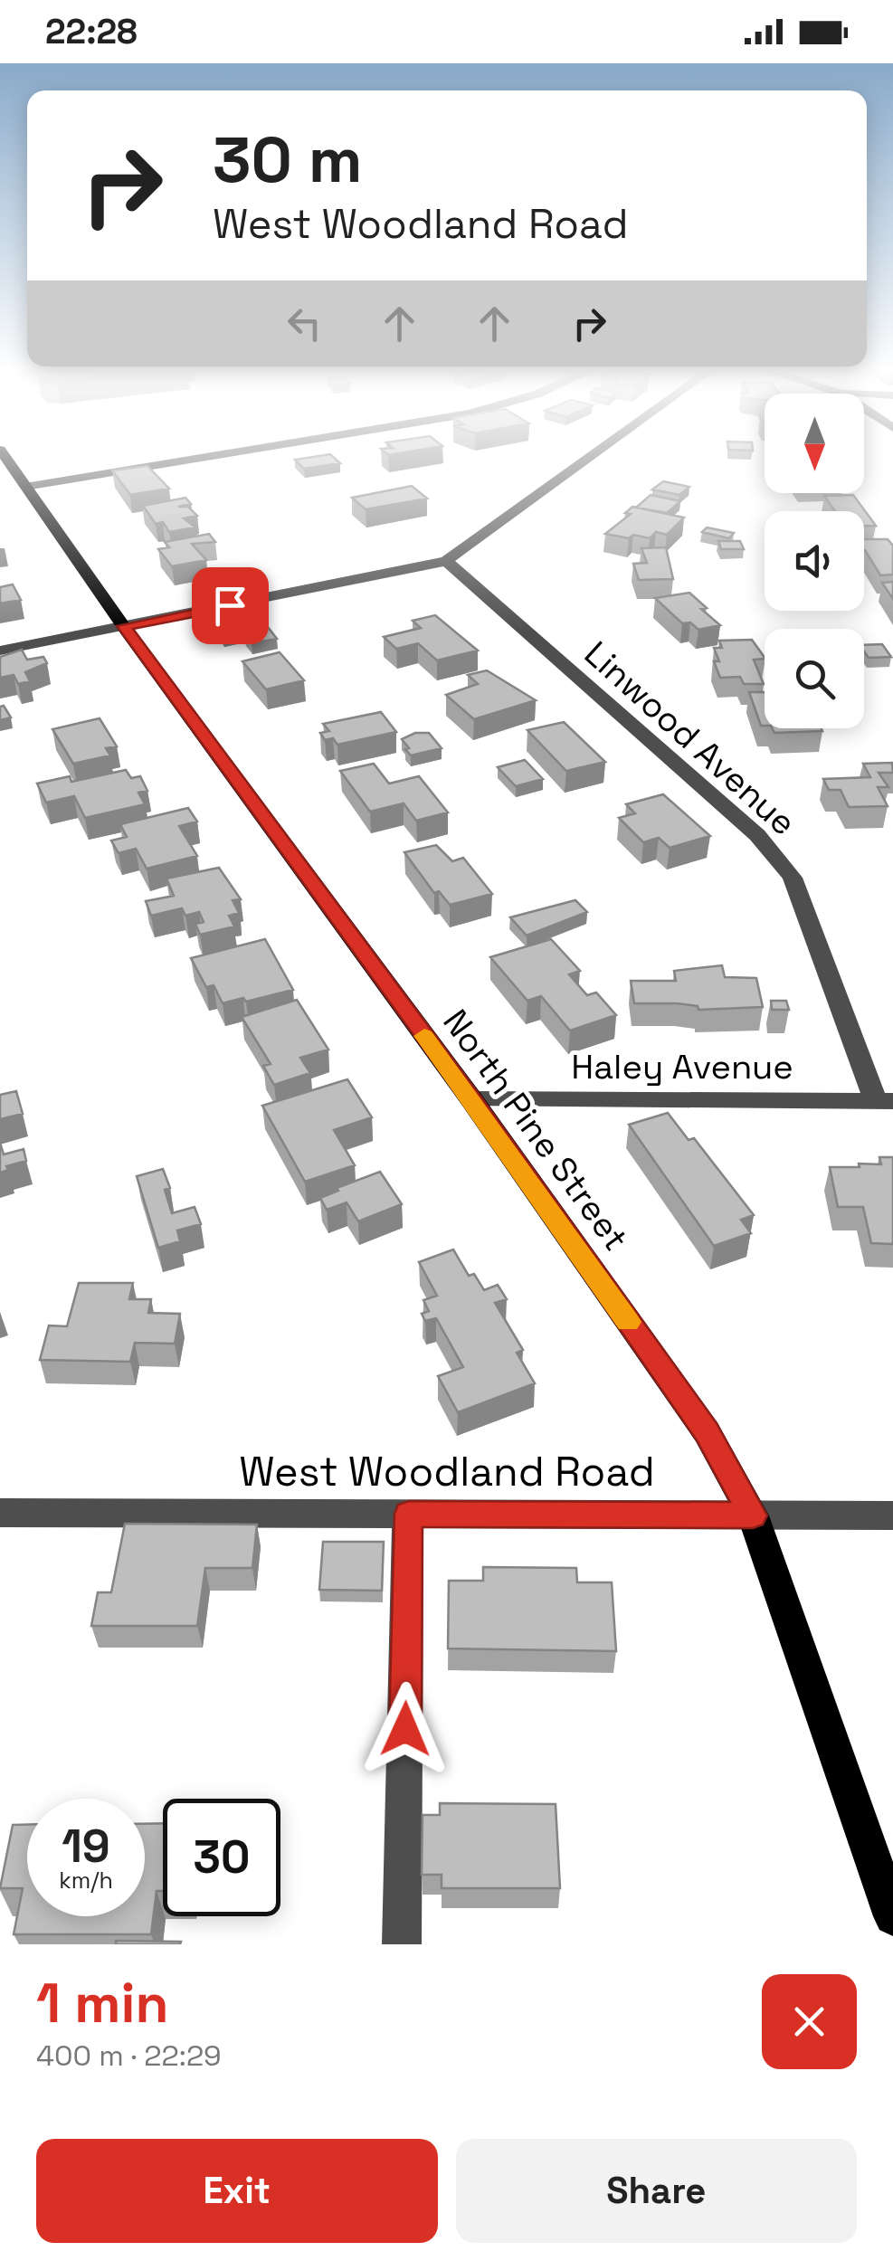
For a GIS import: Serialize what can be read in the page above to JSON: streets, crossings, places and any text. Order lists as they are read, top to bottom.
{
  "streets": {
    "main road": ["North Pine Street"],
    "street": ["Linwood Avenue", "Haley Avenue", "West Woodland Road"]
  },
  "crossings": [
    ["Linwood Avenue", "Haley Avenue"],
    ["Haley Avenue", "North Pine Street"],
    ["North Pine Street", "West Woodland Road"]
  ],
  "north": "bottom",
  "page": {
    "status": "22:28",
    "turn": ["30 m", "West Woodland Road"],
    "speed": "19 km/h",
    "limit": "30",
    "heading": ["1 min", "400 m · 22:29"],
    "buttons": ["Exit", "Share"]
  }
}
